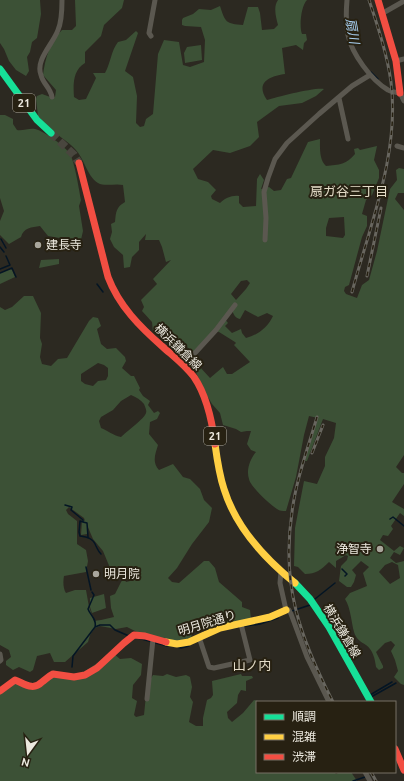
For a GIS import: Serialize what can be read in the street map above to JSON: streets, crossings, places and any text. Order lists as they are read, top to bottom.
{
  "streets": {
    "main road": ["21", "横浜鎌倉線", "明月院通り"]
  },
  "districts": ["扇ガ谷三丁目", "山ノ内"],
  "water": ["扇川"],
  "places": ["建長寺", "浄智寺", "明月院"],
  "legend": ["順調", "混雑", "渋滞"],
  "north": "bottom"
}
